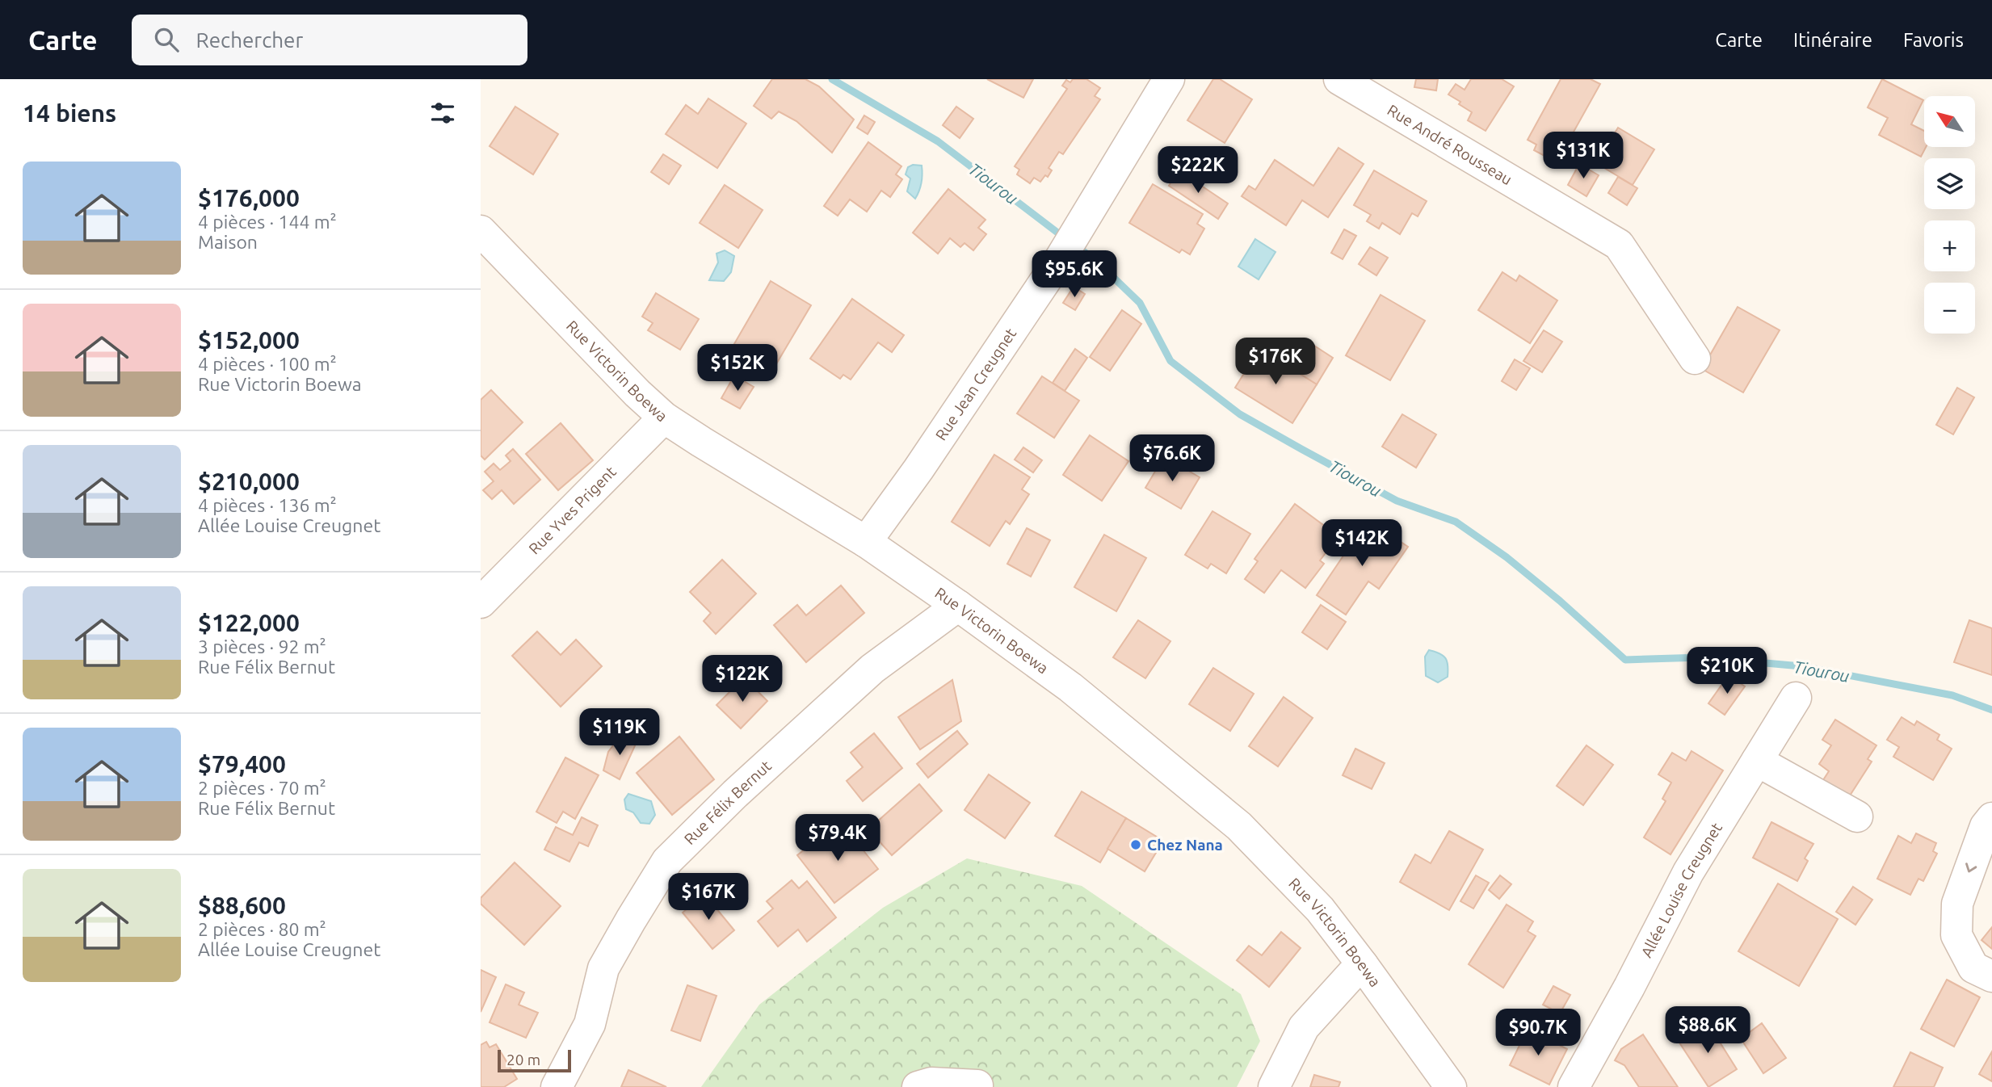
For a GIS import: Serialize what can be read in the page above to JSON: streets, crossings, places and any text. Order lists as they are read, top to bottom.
{
  "streets": {
    "street": [
      "Rue André Rousseau",
      "Rue Victorin Boewa",
      "Rue Jean Creugnet",
      "Rue Yves Prigent",
      "Rue Félix Bernut",
      "Allée Louise Creugnet"
    ]
  },
  "crossings": [
    ["Rue Victorin Boewa", "Rue Jean Creugnet"],
    ["Rue Victorin Boewa", "Rue Yves Prigent"],
    ["Rue Victorin Boewa", "Rue Félix Bernut"]
  ],
  "water": ["Tiourou"],
  "places": ["Chez Nana"],
  "scale_bar": "20 m",
  "north": "top left",
  "page": {
    "header": "Carte",
    "search": "Rechercher",
    "nav": ["Carte", "Itinéraire", "Favoris"],
    "heading": "14 biens",
    "map_buttons": ["+", "−"],
    "price": [
      "$131K",
      "$222K",
      "$95.6K",
      "$176K",
      "$152K",
      "$76.6K",
      "$142K",
      "$210K",
      "$122K",
      "$119K",
      "$79.4K",
      "$167K",
      "$88.6K",
      "$90.7K"
    ],
    "list": [
      {
        "name": "$176,000",
        "note": "4 pièces · 144 m² · Maison"
      },
      {
        "name": "$152,000",
        "note": "4 pièces · 100 m² · Rue Victorin Boewa"
      },
      {
        "name": "$210,000",
        "note": "4 pièces · 136 m² · Allée Louise Creugnet"
      },
      {
        "name": "$122,000",
        "note": "3 pièces · 92 m² · Rue Félix Bernut"
      },
      {
        "name": "$79,400",
        "note": "2 pièces · 70 m² · Rue Félix Bernut"
      },
      {
        "name": "$88,600",
        "note": "2 pièces · 80 m² · Allée Louise Creugnet"
      }
    ],
    "scale": "20 m"
  }
}
